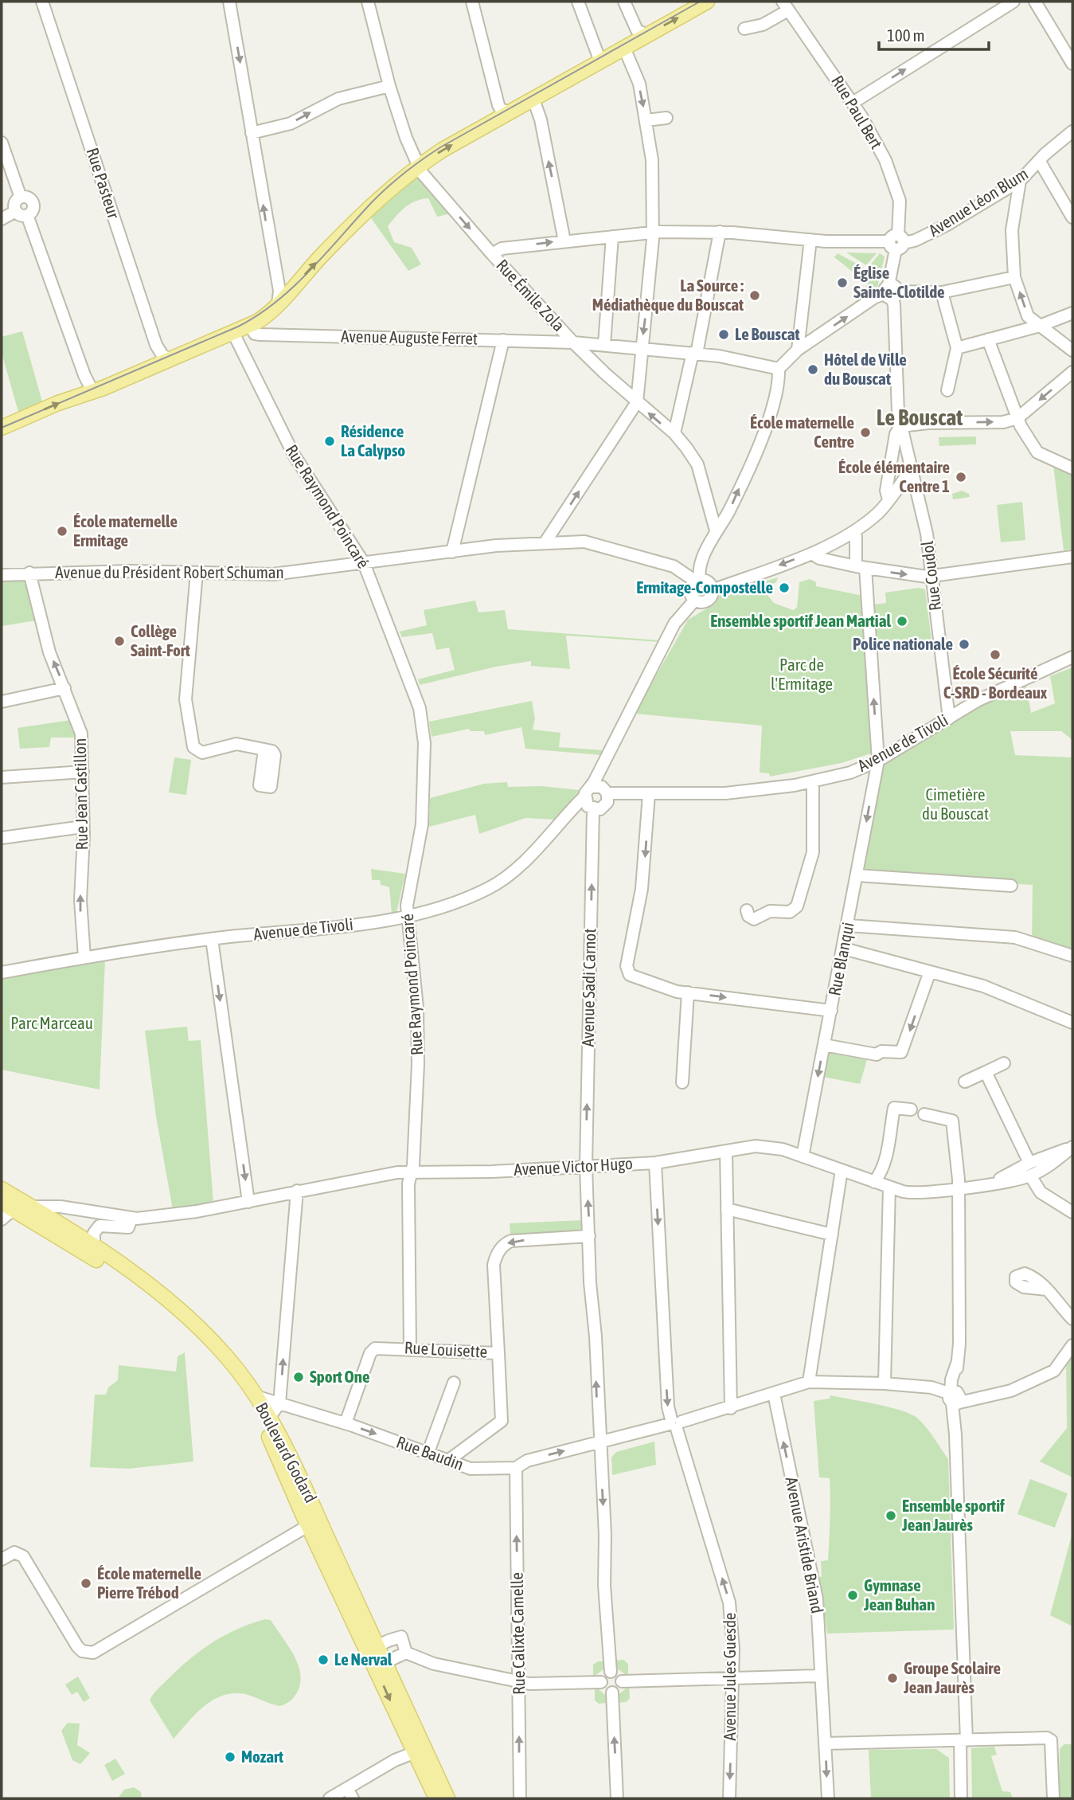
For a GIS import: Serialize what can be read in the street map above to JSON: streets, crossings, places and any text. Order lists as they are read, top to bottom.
{
  "streets": {
    "main road": ["Boulevard Godard"],
    "street": [
      "Rue Paul Bert",
      "Rue Pasteur",
      "Avenue Léon Blum",
      "Rue Émile Zola",
      "Avenue Auguste Ferret",
      "Rue Raymond Poincaré",
      "Avenue du Président Robert Schuman",
      "Rue Coudol",
      "Avenue de Tivoli",
      "Rue Jean Castillon",
      "Rue Blanqui",
      "Avenue Sadi Carnot",
      "Avenue Victor Hugo",
      "Rue Louisette",
      "Rue Baudin",
      "Avenue Aristide Briand",
      "Rue Calixte Camelle",
      "Avenue Jules Guesde"
    ]
  },
  "crossings": [
    ["Rue Paul Bert", "Avenue Léon Blum"],
    ["Rue Émile Zola", "Avenue Auguste Ferret"],
    ["Rue Raymond Poincaré", "Avenue du Président Robert Schuman"],
    ["Rue Raymond Poincaré", "Avenue de Tivoli"],
    ["Rue Raymond Poincaré", "Avenue Victor Hugo"],
    ["Rue Raymond Poincaré", "Rue Louisette"],
    ["Avenue du Président Robert Schuman", "Rue Jean Castillon"],
    ["Rue Coudol", "Avenue de Tivoli"],
    ["Avenue de Tivoli", "Rue Jean Castillon"],
    ["Avenue de Tivoli", "Rue Blanqui"],
    ["Avenue de Tivoli", "Avenue Sadi Carnot"],
    ["Rue Blanqui", "Avenue Victor Hugo"],
    ["Avenue Sadi Carnot", "Avenue Victor Hugo"],
    ["Avenue Sadi Carnot", "Rue Baudin"],
    ["Avenue Victor Hugo", "Boulevard Godard"],
    ["Avenue Victor Hugo", "Avenue Jules Guesde"],
    ["Rue Louisette", "Rue Baudin"],
    ["Boulevard Godard", "Rue Baudin"],
    ["Rue Baudin", "Avenue Aristide Briand"],
    ["Rue Baudin", "Rue Calixte Camelle"],
    ["Rue Baudin", "Avenue Jules Guesde"]
  ],
  "one_way": ["Rue Jean Castillon"],
  "districts": ["Le Bouscat"],
  "parks": ["Parc de l'Ermitage", "Cimetière du Bouscat", "Parc Marceau"],
  "places": [
    "Église Sainte-Clotilde",
    "La Source : Médiathèque du Bouscat",
    "Le Bouscat",
    "Hôtel de Ville du Bouscat",
    "École maternelle Centre",
    "Résidence La Calypso",
    "École élémentaire Centre 1",
    "École maternelle Ermitage",
    "Ermitage-Compostelle",
    "Ensemble sportif Jean Martial",
    "Collège Saint-Fort",
    "Police nationale",
    "École Sécurité C-SRD - Bordeaux",
    "Sport One",
    "Ensemble sportif Jean Jaurès",
    "École maternelle Pierre Trébod",
    "Gymnase Jean Buhan",
    "Le Nerval",
    "Groupe Scolaire Jean Jaurès",
    "Mozart"
  ],
  "scale_bar": "100 m"
}
